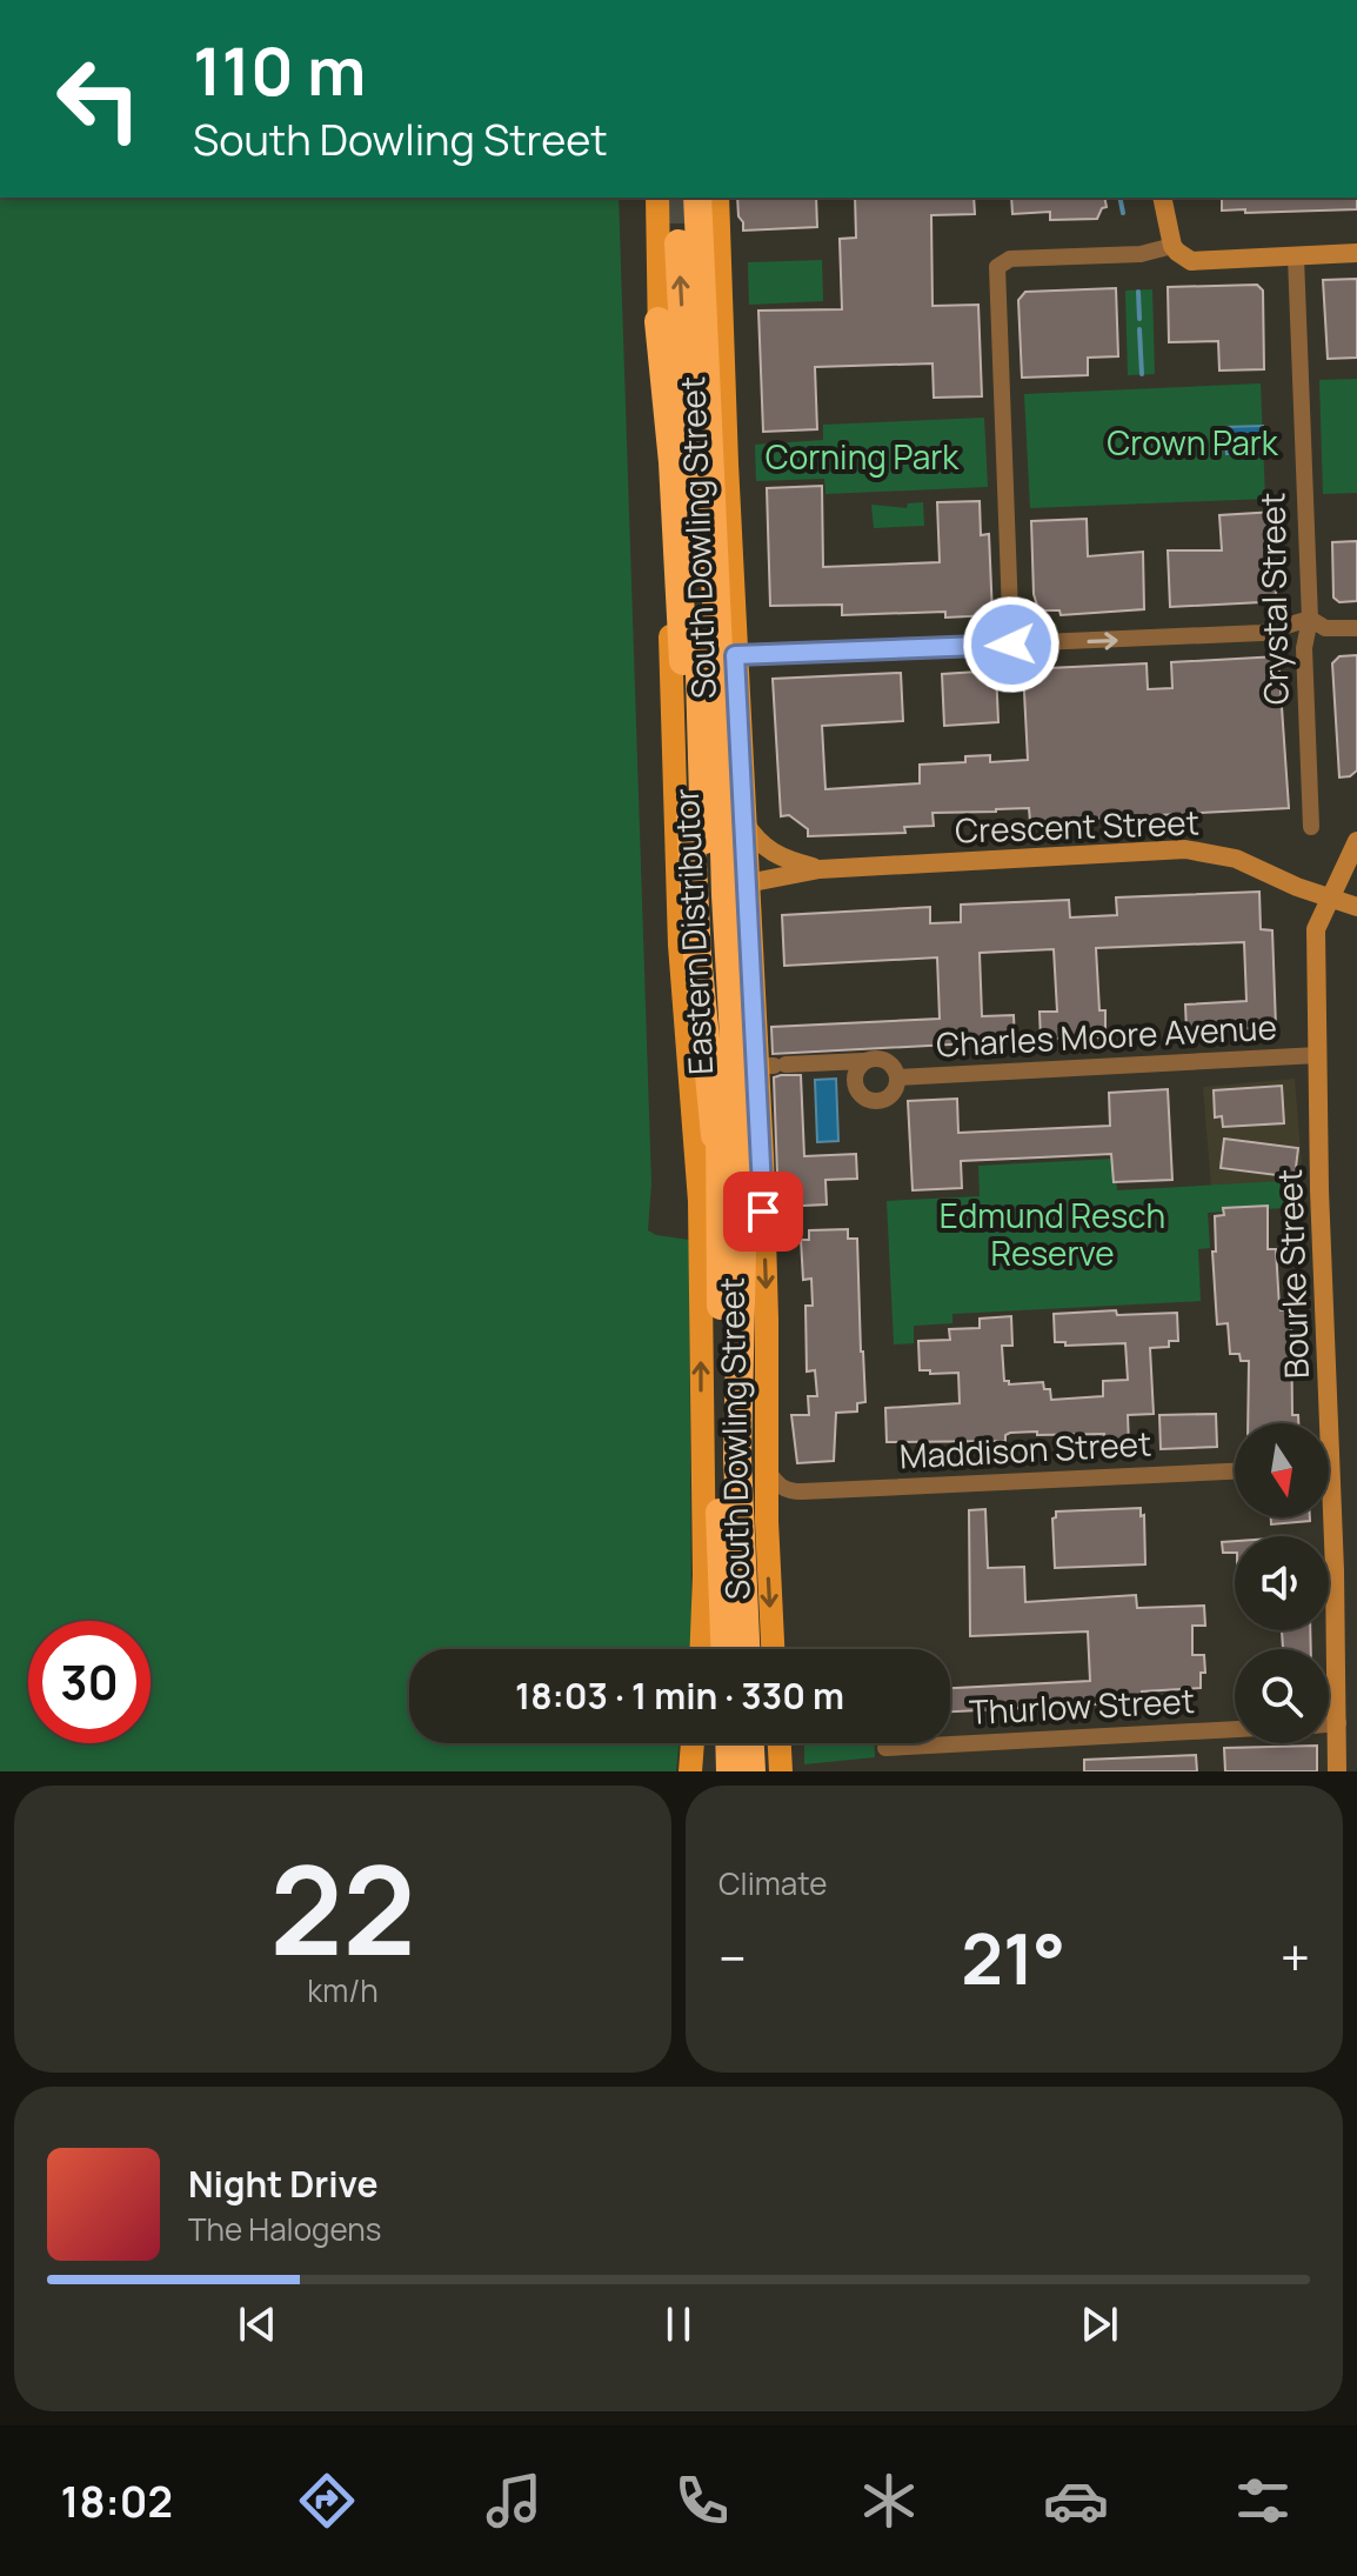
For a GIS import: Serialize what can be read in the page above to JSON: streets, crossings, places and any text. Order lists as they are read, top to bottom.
{
  "streets": {
    "highway": ["Eastern Distributor"],
    "main road": ["South Dowling Street"],
    "street": [
      "Crystal Street",
      "Crescent Street",
      "Charles Moore Avenue",
      "Bourke Street",
      "Maddison Street",
      "Thurlow Street"
    ]
  },
  "crossings": [
    ["South Dowling Street", "Crescent Street"],
    ["Crescent Street", "Bourke Street"],
    ["Charles Moore Avenue", "Bourke Street"]
  ],
  "parks": ["Crown Park", "Corning Park", "Edmund Resch Reserve"],
  "north": "bottom",
  "page": {
    "turn": ["110 m", "South Dowling Street"],
    "limit": "30",
    "trip": "18:03 · 1 min · 330 m",
    "tile": [
      ["22", "km/h"],
      "Climate"
    ],
    "heat": ["−", "21°", "+"],
    "song": ["Night Drive", "The Halogens"],
    "tabs": "18:02"
  }
}
